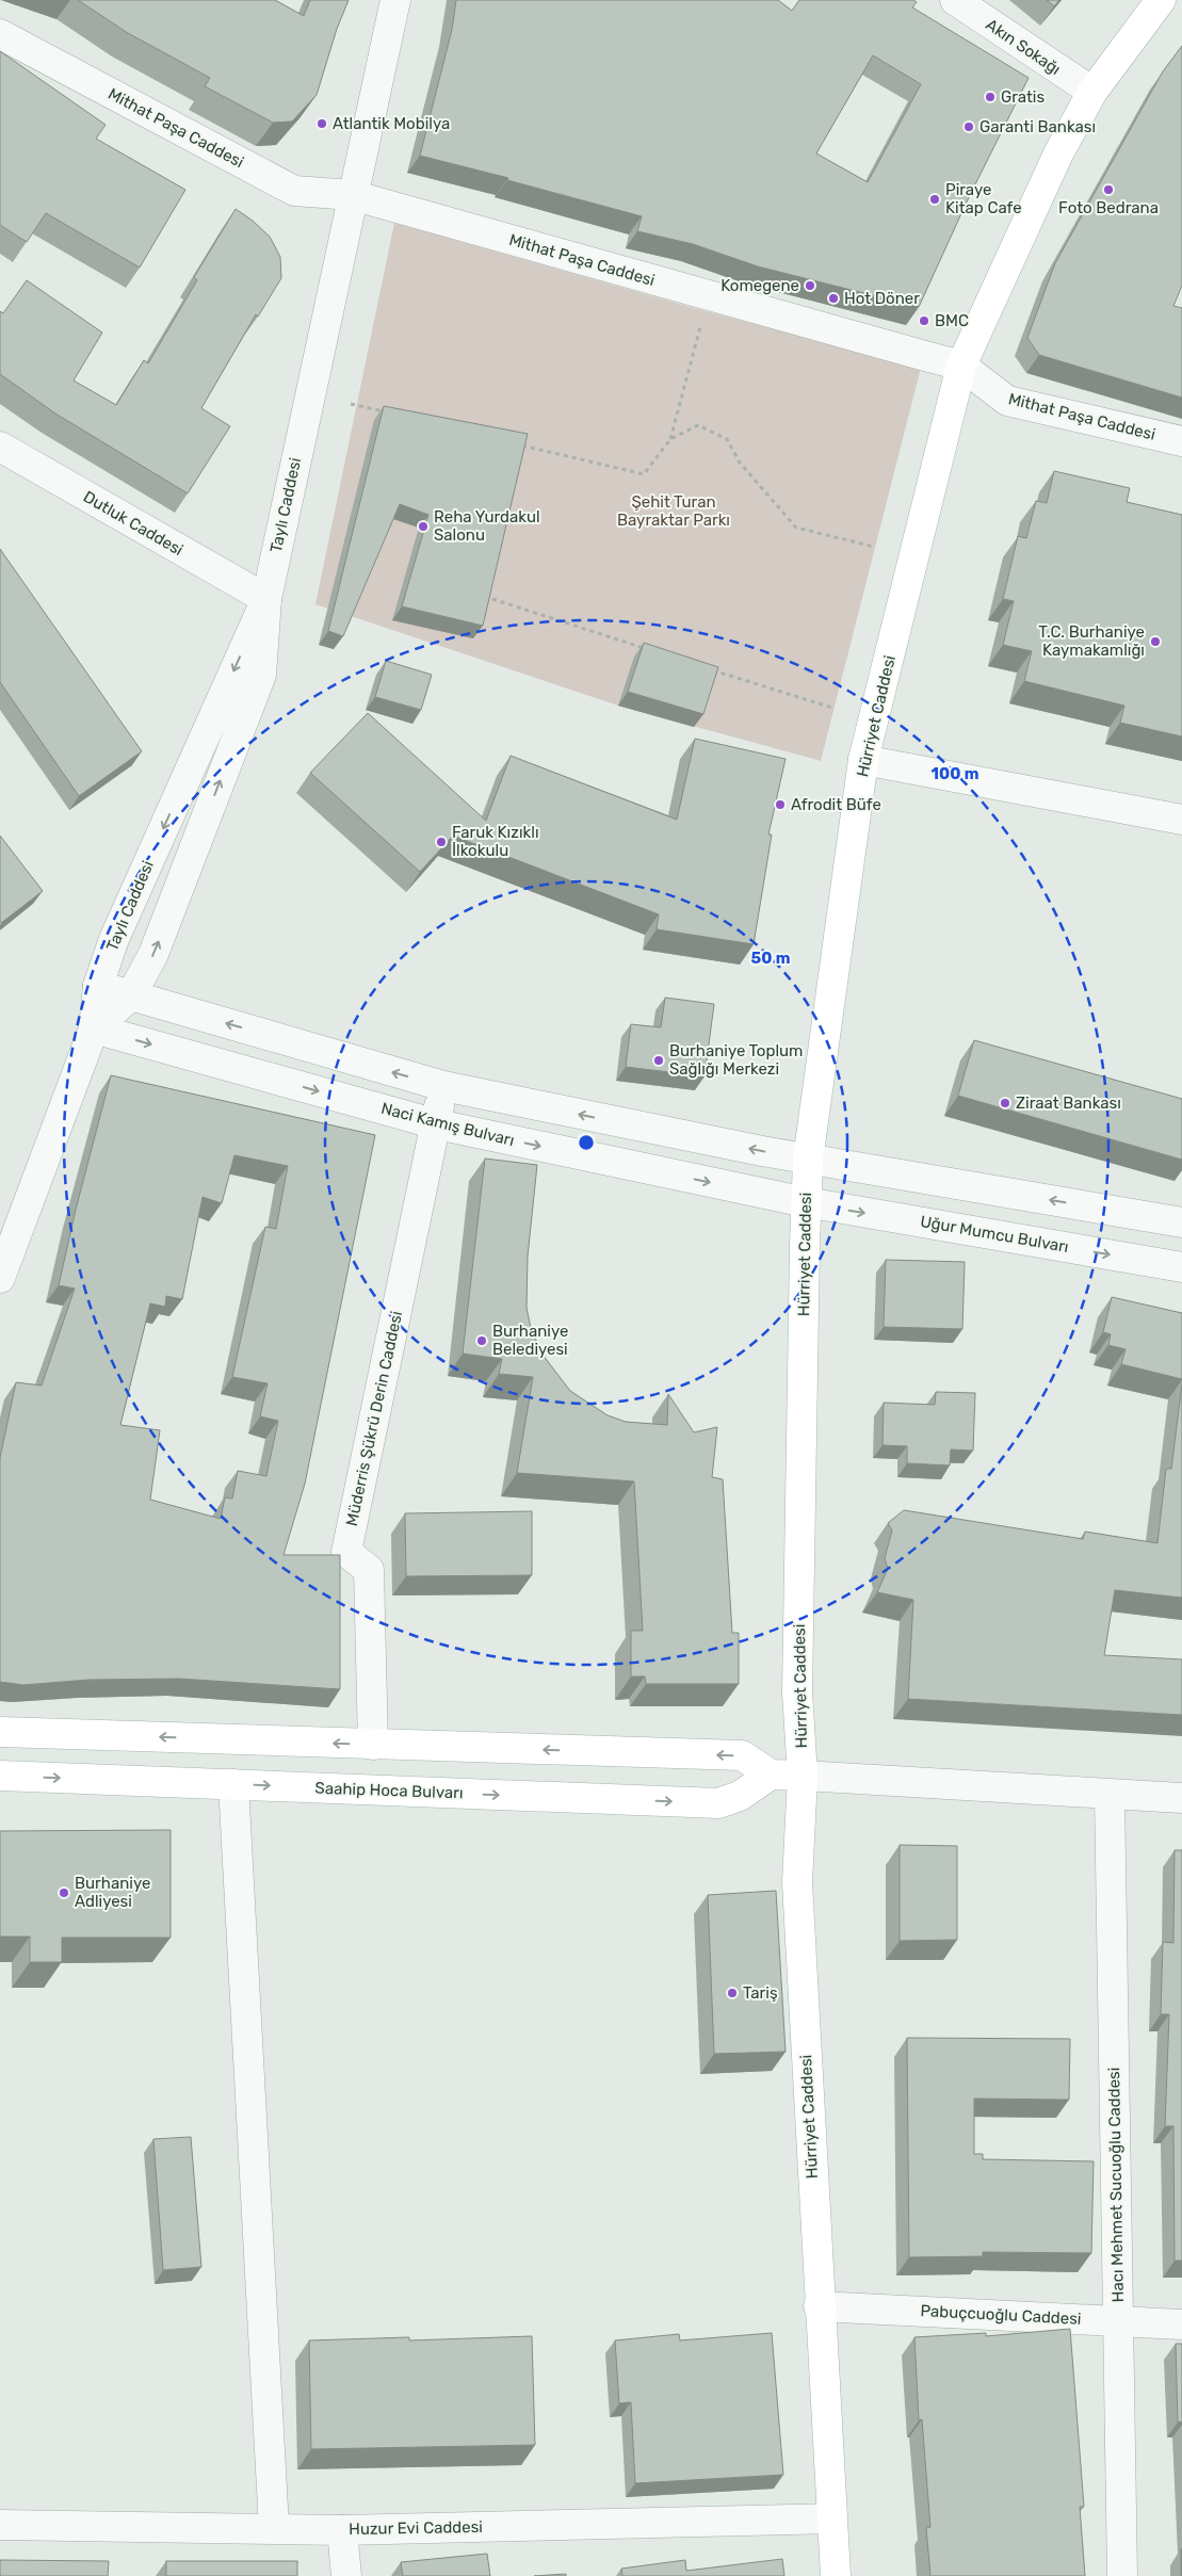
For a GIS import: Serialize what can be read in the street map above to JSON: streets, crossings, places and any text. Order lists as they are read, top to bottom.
{
  "streets": {
    "main road": ["Hürriyet Caddesi", "Saahip Hoca Bulvarı"],
    "street": [
      "Akın Sokağı",
      "Mithat Paşa Caddesi",
      "Taylı Caddesi",
      "Dutluk Caddesi",
      "Naci Kamış Bulvarı",
      "Uğur Mumcu Bulvarı",
      "Müderris Şükrü Derin Caddesi",
      "Hacı Mehmet Sucuoğlu Caddesi",
      "Pabuçcuoğlu Caddesi",
      "Huzur Evi Caddesi"
    ]
  },
  "crossings": [
    ["Akın Sokağı", "Hürriyet Caddesi"],
    ["Mithat Paşa Caddesi", "Taylı Caddesi"],
    ["Mithat Paşa Caddesi", "Hürriyet Caddesi"],
    ["Taylı Caddesi", "Dutluk Caddesi"],
    ["Taylı Caddesi", "Naci Kamış Bulvarı"],
    ["Hürriyet Caddesi", "Naci Kamış Bulvarı"],
    ["Hürriyet Caddesi", "Uğur Mumcu Bulvarı"],
    ["Hürriyet Caddesi", "Pabuçcuoğlu Caddesi"],
    ["Hürriyet Caddesi", "Huzur Evi Caddesi"],
    ["Naci Kamış Bulvarı", "Uğur Mumcu Bulvarı"],
    ["Naci Kamış Bulvarı", "Müderris Şükrü Derin Caddesi"],
    ["Hacı Mehmet Sucuoğlu Caddesi", "Pabuçcuoğlu Caddesi"]
  ],
  "parks": ["Şehit Turan Bayraktar Parkı"],
  "places": [
    "Gratis",
    "Atlantik Mobilya",
    "Garanti Bankası",
    "Foto Bedrana",
    "Piraye Kitap Cafe",
    "Komegene",
    "Hot Döner",
    "BMC",
    "Reha Yurdakul Salonu",
    "T.C. Burhaniye Kaymakamlığı",
    "Afrodit Büfe",
    "Faruk Kızıklı İlkokulu",
    "Burhaniye Toplum Sağlığı Merkezi",
    "Ziraat Bankası",
    "Burhaniye Belediyesi",
    "Burhaniye Adliyesi",
    "Tariş"
  ],
  "rings": ["100 m", "50 m"]
}
